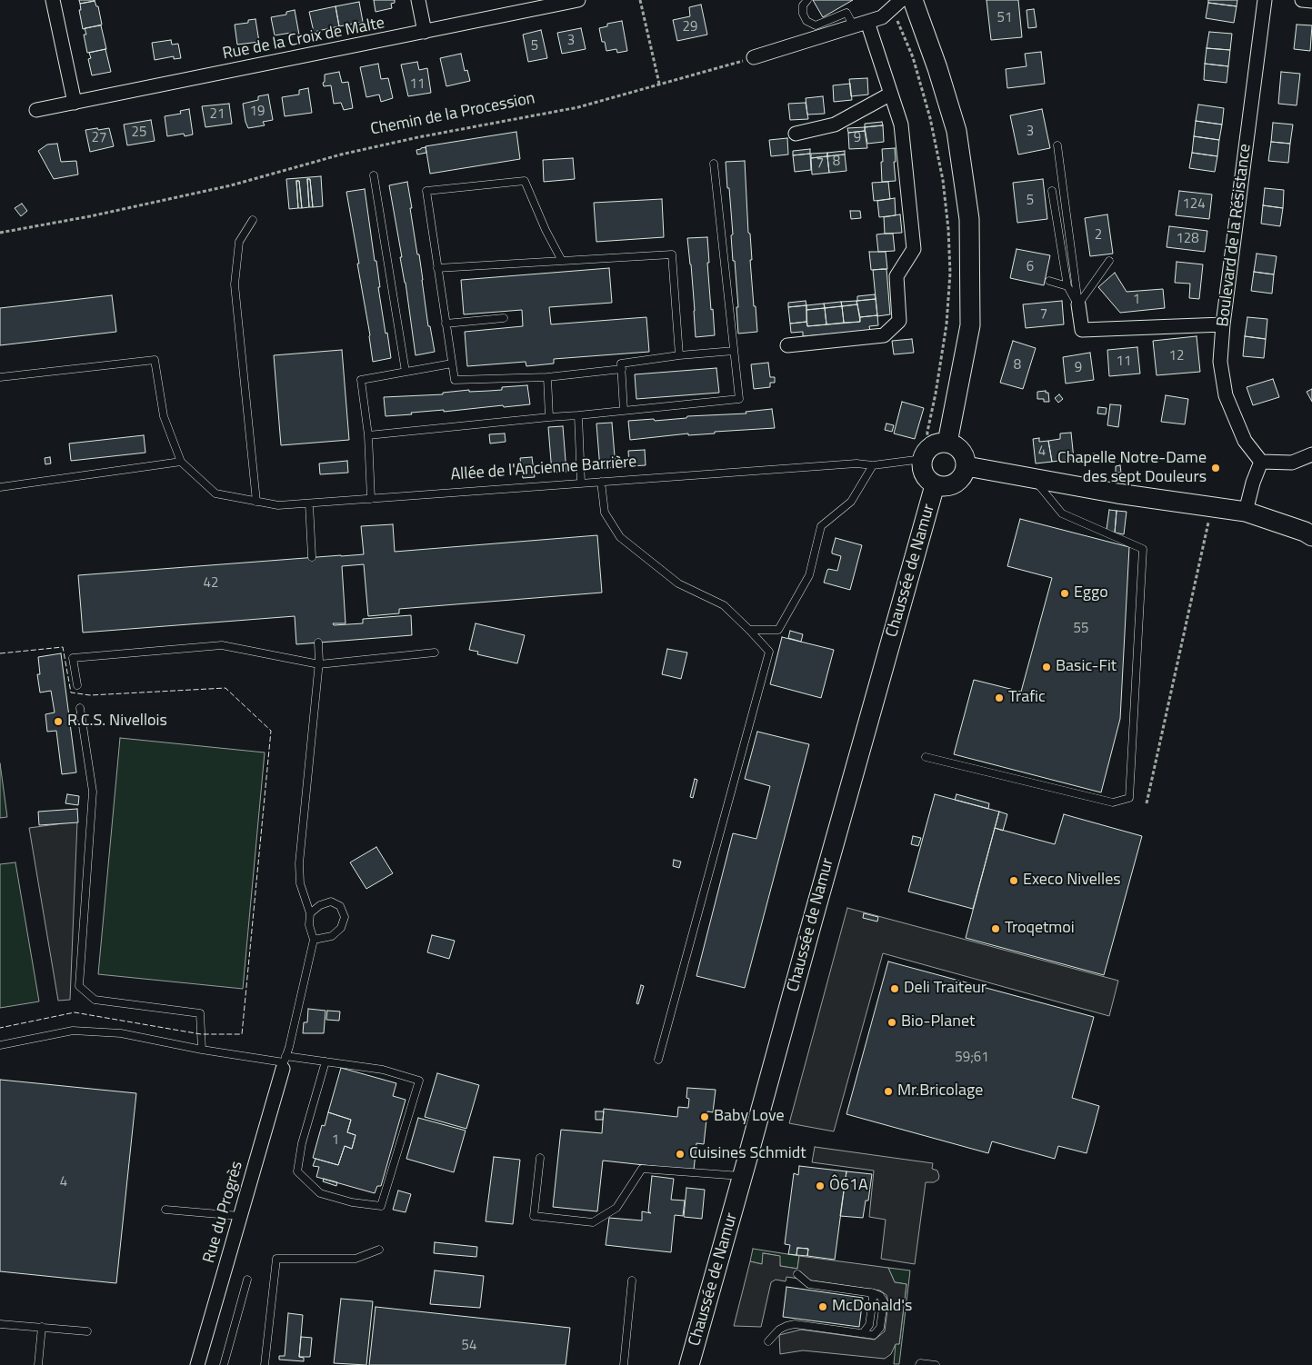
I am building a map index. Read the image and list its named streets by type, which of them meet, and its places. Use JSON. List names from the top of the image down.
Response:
{
  "streets": {
    "main road": ["Chaussée de Namur"],
    "street": ["Rue de la Croix de Malte", "Boulevard de la Résistance", "Rue du Progrès"],
    "lane": ["Allée de l'Ancienne Barrière"],
    "path": ["Chemin de la Procession"]
  },
  "crossings": [
    ["Allée de l'Ancienne Barrière", "Chaussée de Namur"]
  ],
  "places": [
    "Chapelle Notre-Dame des sept Douleurs",
    "Eggo",
    "Basic-Fit",
    "Trafic",
    "R.C.S. Nivellois",
    "Execo Nivelles",
    "Troqetmoi",
    "Deli Traiteur",
    "Bio-Planet",
    "Mr.Bricolage",
    "Baby Love",
    "Cuisines Schmidt",
    "Ô61A",
    "McDonald's"
  ],
  "house_numbers": [
    "51",
    "29",
    "3",
    "5",
    "11",
    "19",
    "21",
    "3",
    "25",
    "27",
    "9",
    "8",
    "7",
    "5",
    "124",
    "2",
    "128",
    "6",
    "1",
    "7",
    "12",
    "11",
    "8",
    "9",
    "4",
    "42",
    "55",
    "59;61",
    "1",
    "4",
    "54"
  ]
}
